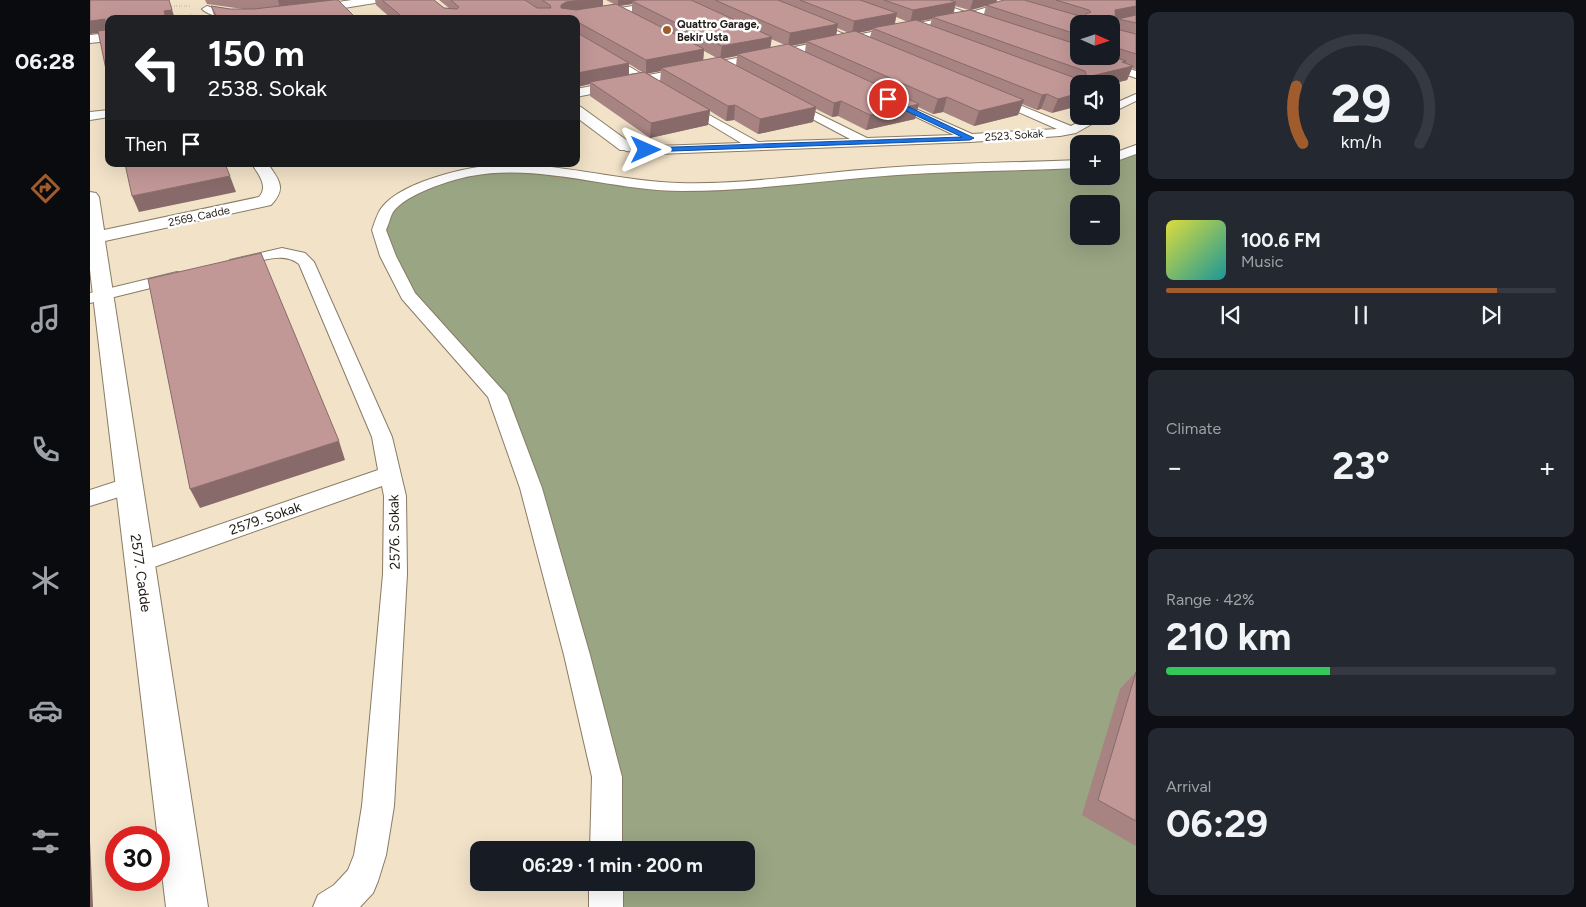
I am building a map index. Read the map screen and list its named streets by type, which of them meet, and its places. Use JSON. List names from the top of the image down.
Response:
{
  "streets": {
    "street": [
      "2523. Sokak",
      "2569. Cadde",
      "2579. Sokak",
      "2576. Sokak",
      "2577. Cadde"
    ]
  },
  "crossings": [
    ["2569. Cadde", "2577. Cadde"],
    ["2579. Sokak", "2576. Sokak"],
    ["2579. Sokak", "2577. Cadde"],
    ["2576. Sokak", "2577. Cadde"]
  ],
  "places": ["Quattro Garage, Bekir Usta"],
  "north": "right",
  "page": {
    "tabs": "06:28",
    "map_buttons": ["+", "−"],
    "turn": ["150 m", "2538. Sokak"],
    "then": "Then",
    "song": ["100.6 FM", "Music"],
    "tile": [
      "Climate",
      ["Range · 42%", "210 km"],
      ["Arrival", "06:29"]
    ],
    "heat": ["−", "23°", "+"],
    "limit": "30",
    "trip": "06:29 · 1 min · 200 m",
    "gauge": ["29", "km/h"]
  }
}
